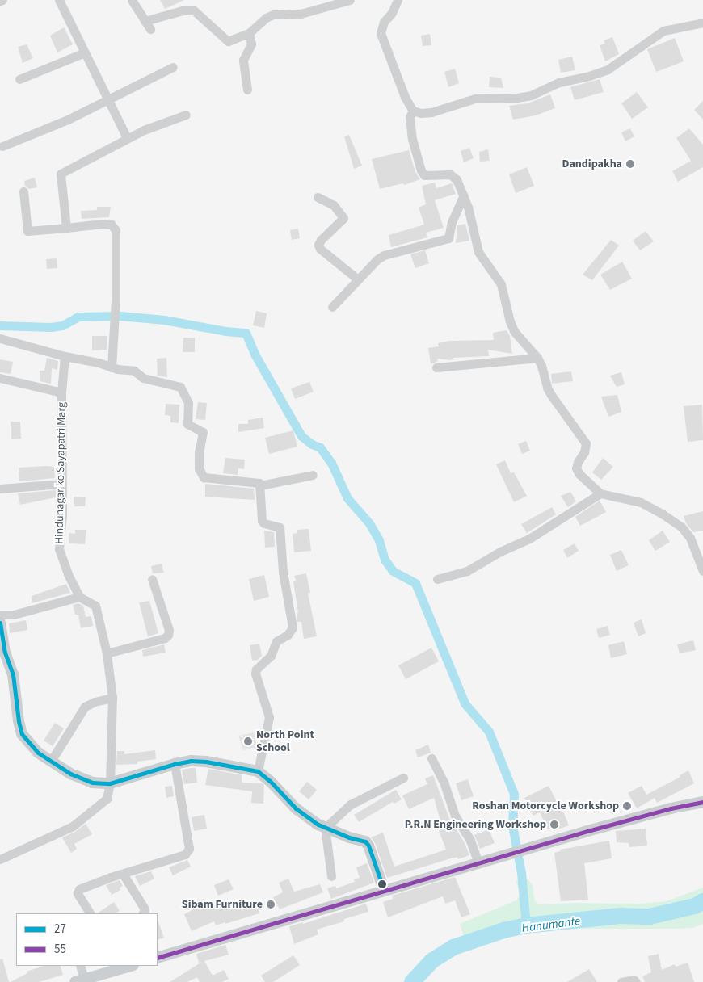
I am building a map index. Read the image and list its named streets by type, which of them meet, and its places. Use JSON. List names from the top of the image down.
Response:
{
  "streets": {
    "street": ["Hindunagar ko Sayapatri Marg"]
  },
  "water": ["Hanumante"],
  "places": [
    "Dandipakha",
    "North Point School",
    "Roshan Motorcycle Workshop",
    "P.R.N Engineering Workshop",
    "Sibam Furniture"
  ],
  "lines": ["transit line 27", "transit line 55"],
  "legend": ["27", "55"]
}
